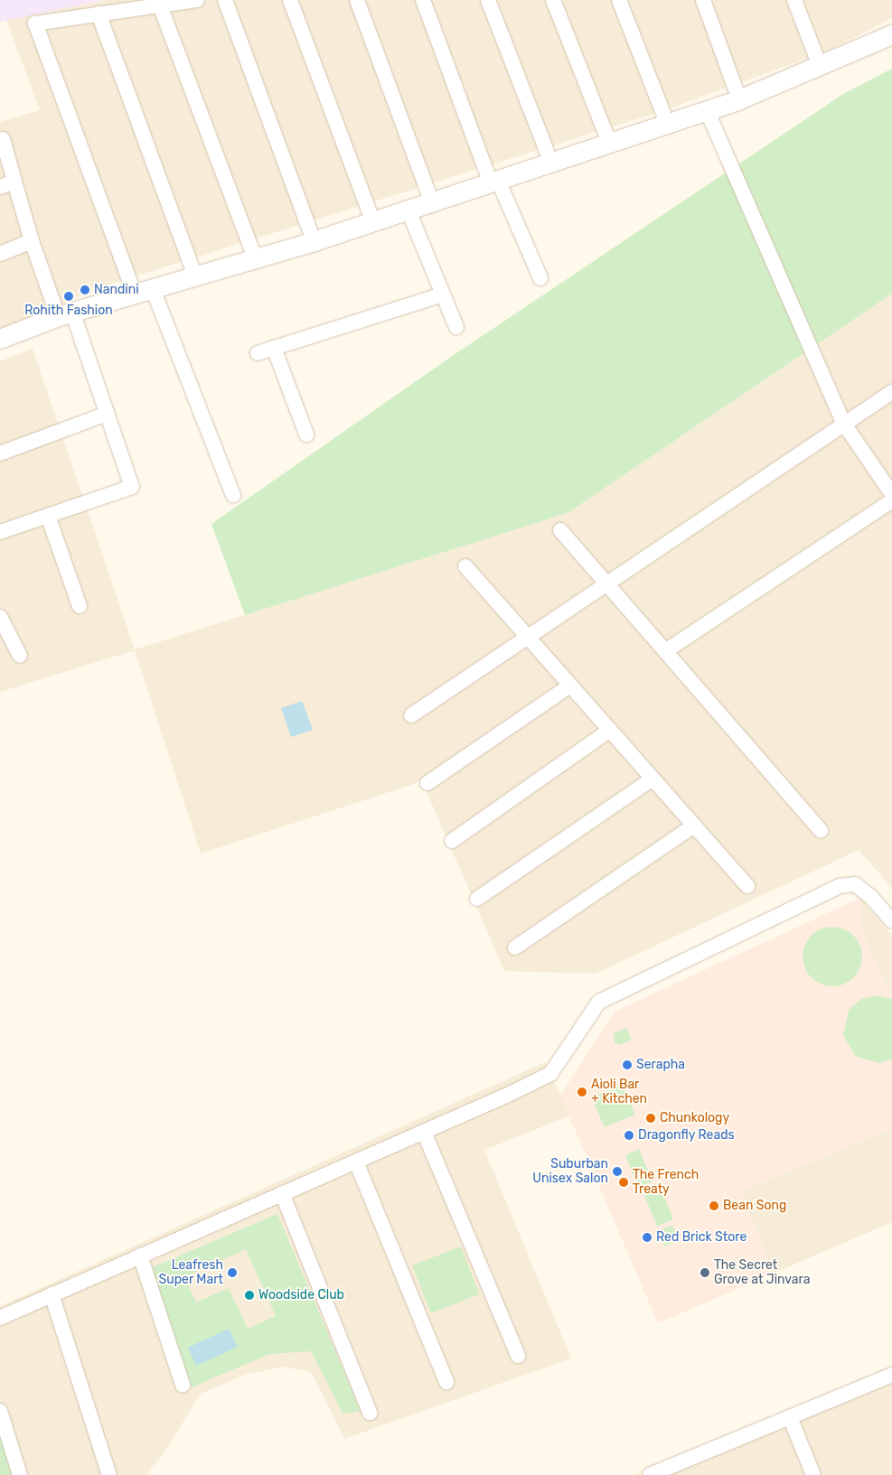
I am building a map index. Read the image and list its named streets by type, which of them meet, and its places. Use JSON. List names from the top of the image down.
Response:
{
  "places": [
    "Nandini",
    "Rohith Fashion",
    "Serapha",
    "Aioli Bar + Kitchen",
    "Chunkology",
    "Dragonfly Reads",
    "Suburban Unisex Salon",
    "The French Treaty",
    "Bean Song",
    "Red Brick Store",
    "Leafresh Super Mart",
    "The Secret Grove at Jinvara",
    "Woodside Club"
  ]
}
